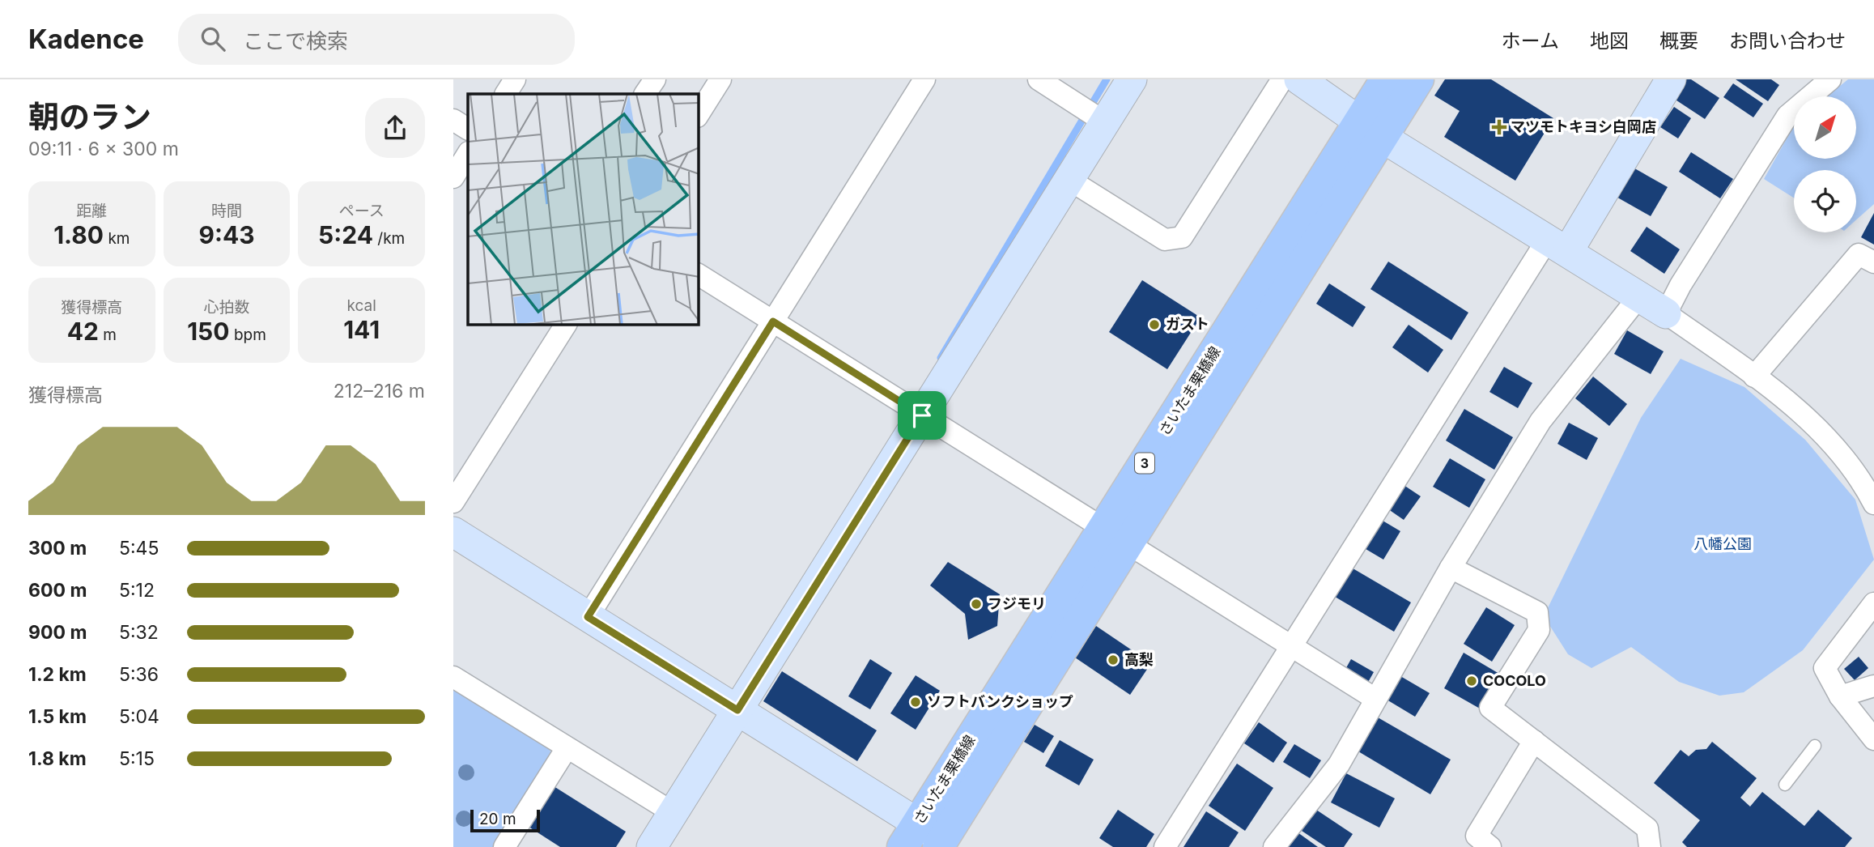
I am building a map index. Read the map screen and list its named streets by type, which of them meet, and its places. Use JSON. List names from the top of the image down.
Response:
{
  "streets": {
    "main road": ["さいたま栗橋線", "3"]
  },
  "parks": ["八幡公園"],
  "places": {
    "health": ["マツモトキヨシ白岡店"],
    "other": [
      "ガスト",
      "フジモリ",
      "高梨",
      "COCOLO",
      "ソフトバンクショップ"
    ]
  },
  "scale_bar": "20 m",
  "north": "top right",
  "page": {
    "header": "Kadence",
    "search": "ここで検索",
    "nav": [
      "ホーム",
      "地図",
      "概要",
      "お問い合わせ"
    ],
    "heading": ["朝のラン", "09:11 · 6 × 300 m"],
    "stats": [
      ["距離", "1.80 km"],
      ["時間", "9:43"],
      ["ペース", "5:24 /km"],
      ["獲得標高", "42 m"],
      ["心拍数", "150 bpm"],
      ["kcal", "141"]
    ],
    "chart": ["獲得標高", "212–216 m"],
    "list": [
      {
        "name": "300 m",
        "note": "5:45"
      },
      {
        "name": "600 m",
        "note": "5:12"
      },
      {
        "name": "900 m",
        "note": "5:32"
      },
      {
        "name": "1.2 km",
        "note": "5:36"
      },
      {
        "name": "1.5 km",
        "note": "5:04"
      },
      {
        "name": "1.8 km",
        "note": "5:15"
      }
    ],
    "scale": "20 m"
  }
}
